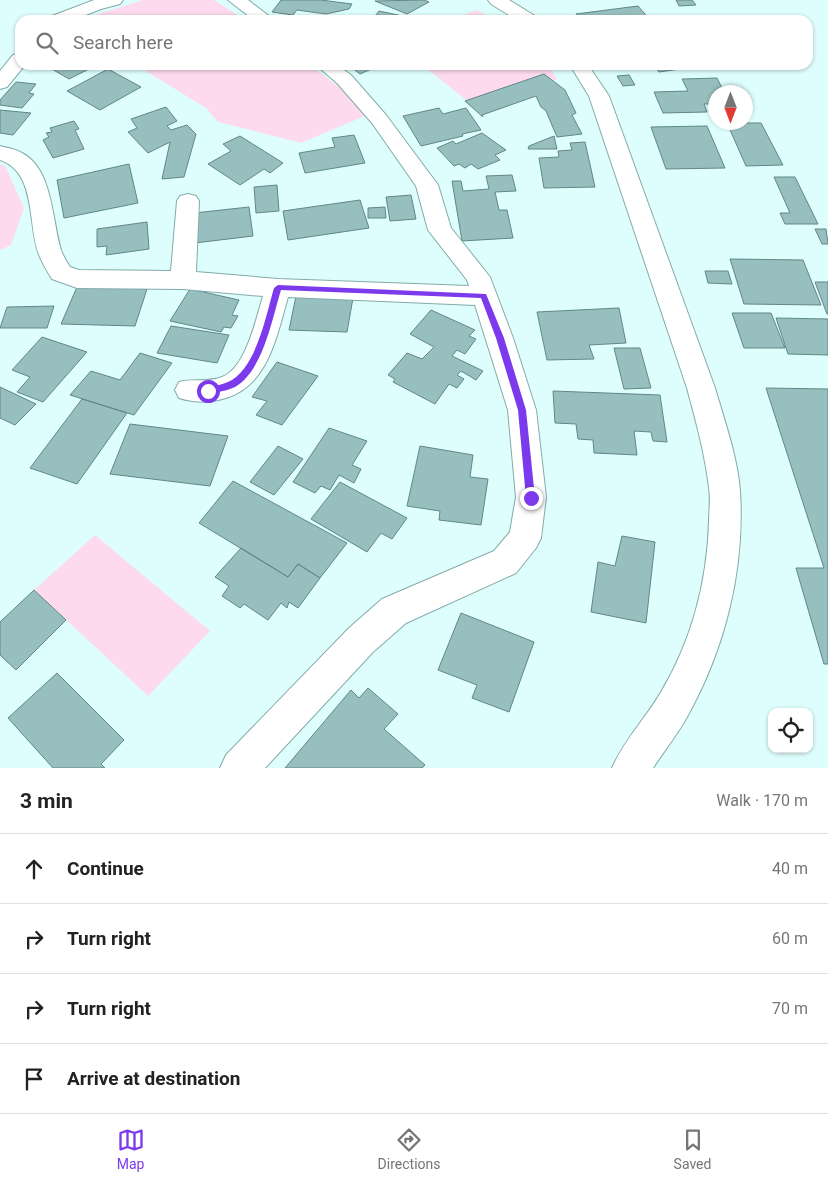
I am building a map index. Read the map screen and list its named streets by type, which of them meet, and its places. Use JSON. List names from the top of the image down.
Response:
{
  "north": "bottom",
  "page": {
    "search": "Search here",
    "heading": ["3 min", "Walk · 170 m"],
    "list": [
      ["Continue", "40 m"],
      ["Turn right", "60 m"],
      ["Turn right", "70 m"],
      "Arrive at destination"
    ],
    "nav": ["Map", "Directions", "Saved"]
  }
}
